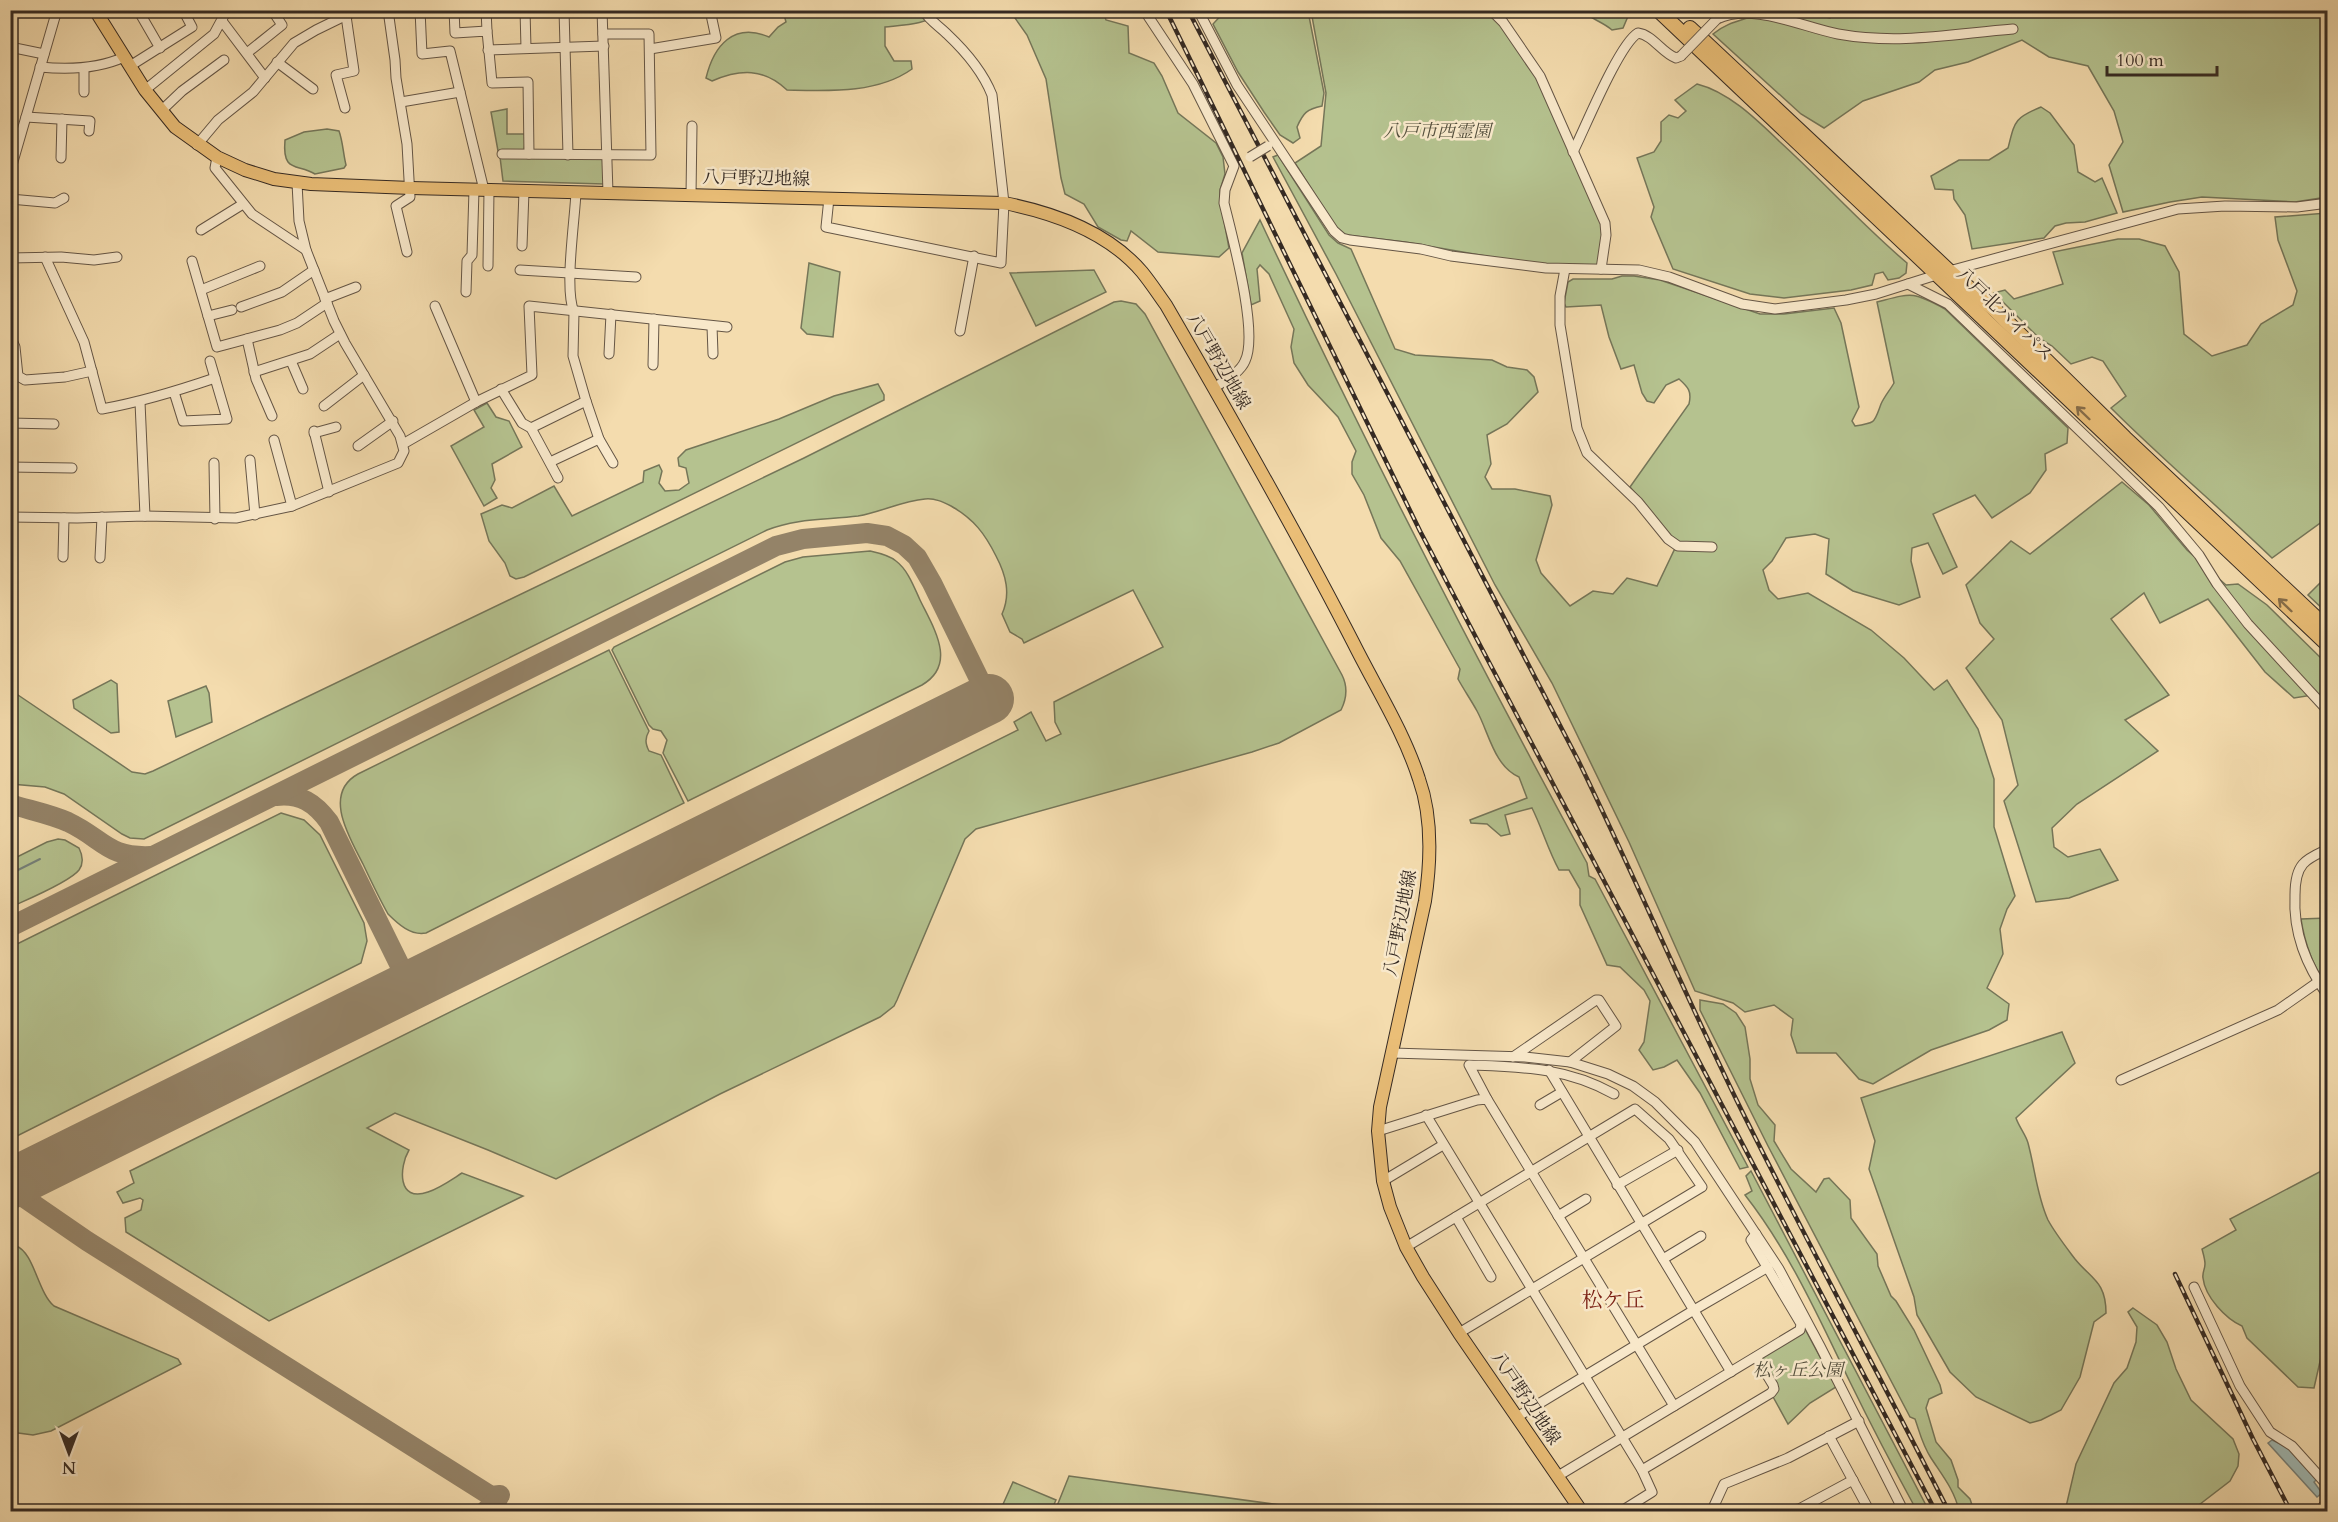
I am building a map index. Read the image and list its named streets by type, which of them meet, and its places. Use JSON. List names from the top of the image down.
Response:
{
  "streets": {
    "highway": ["八戸北バイパス"],
    "main road": ["八戸野辺地線"]
  },
  "districts": ["松ケ丘"],
  "parks": ["八戸市西霊園", "松ヶ丘公園"],
  "scale_bar": "100 m",
  "north": "bottom"
}
